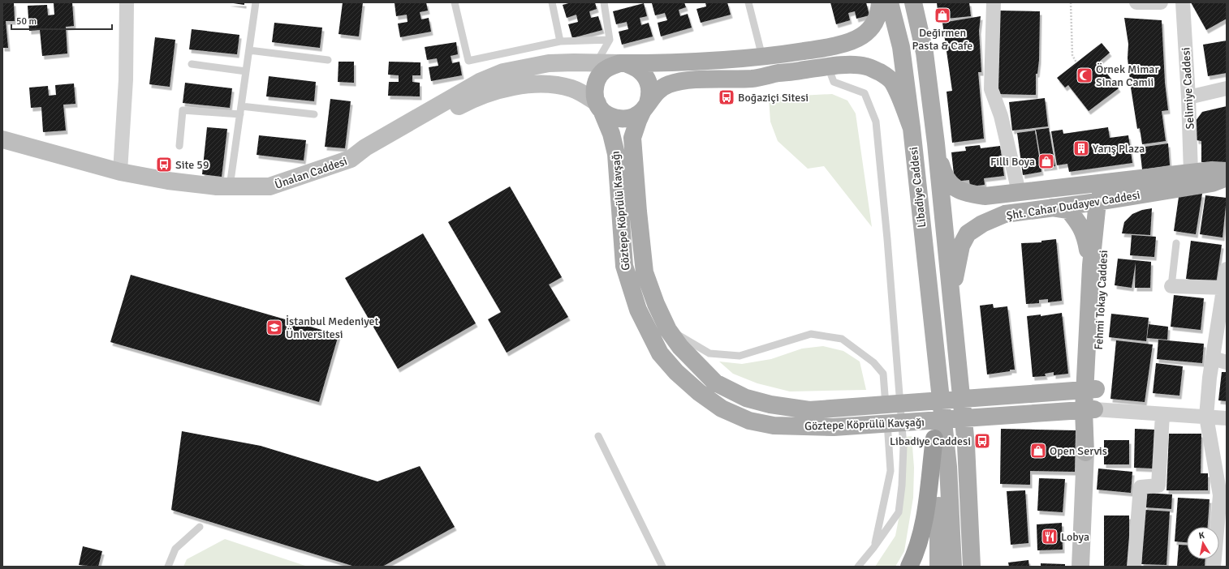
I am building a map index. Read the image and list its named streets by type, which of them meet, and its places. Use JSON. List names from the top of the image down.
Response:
{
  "streets": {
    "main road": [
      "Libadiye Caddesi",
      "Şht. Cahar Dudayev Caddesi",
      "Göztepe Köprülü Kavşağı",
      "Fehmi Tokay Caddesi"
    ],
    "street": ["Selimiye Caddesi", "Ünalan Caddesi"]
  },
  "crossings": [
    ["Selimiye Caddesi", "Şht. Cahar Dudayev Caddesi"],
    ["Ünalan Caddesi", "Göztepe Köprülü Kavşağı"],
    ["Libadiye Caddesi", "Şht. Cahar Dudayev Caddesi"],
    ["Şht. Cahar Dudayev Caddesi", "Fehmi Tokay Caddesi"],
    ["Göztepe Köprülü Kavşağı", "Fehmi Tokay Caddesi"]
  ],
  "places": {
    "shop": ["Değirmen Pasta & Cafe", "Filli Boya", "Open Servis"],
    "mosque": ["Örnek Mimar Sinan Camii"],
    "bus stop": ["Boğaziçi Sitesi", "Site 59", "Libadiye Caddesi"],
    "building": ["Yarış Plaza"],
    "school or university": ["İstanbul Medeniyet Üniversitesi"],
    "restaurant": ["Lobya"]
  },
  "scale_bar": "50 m",
  "north": "top"
}
